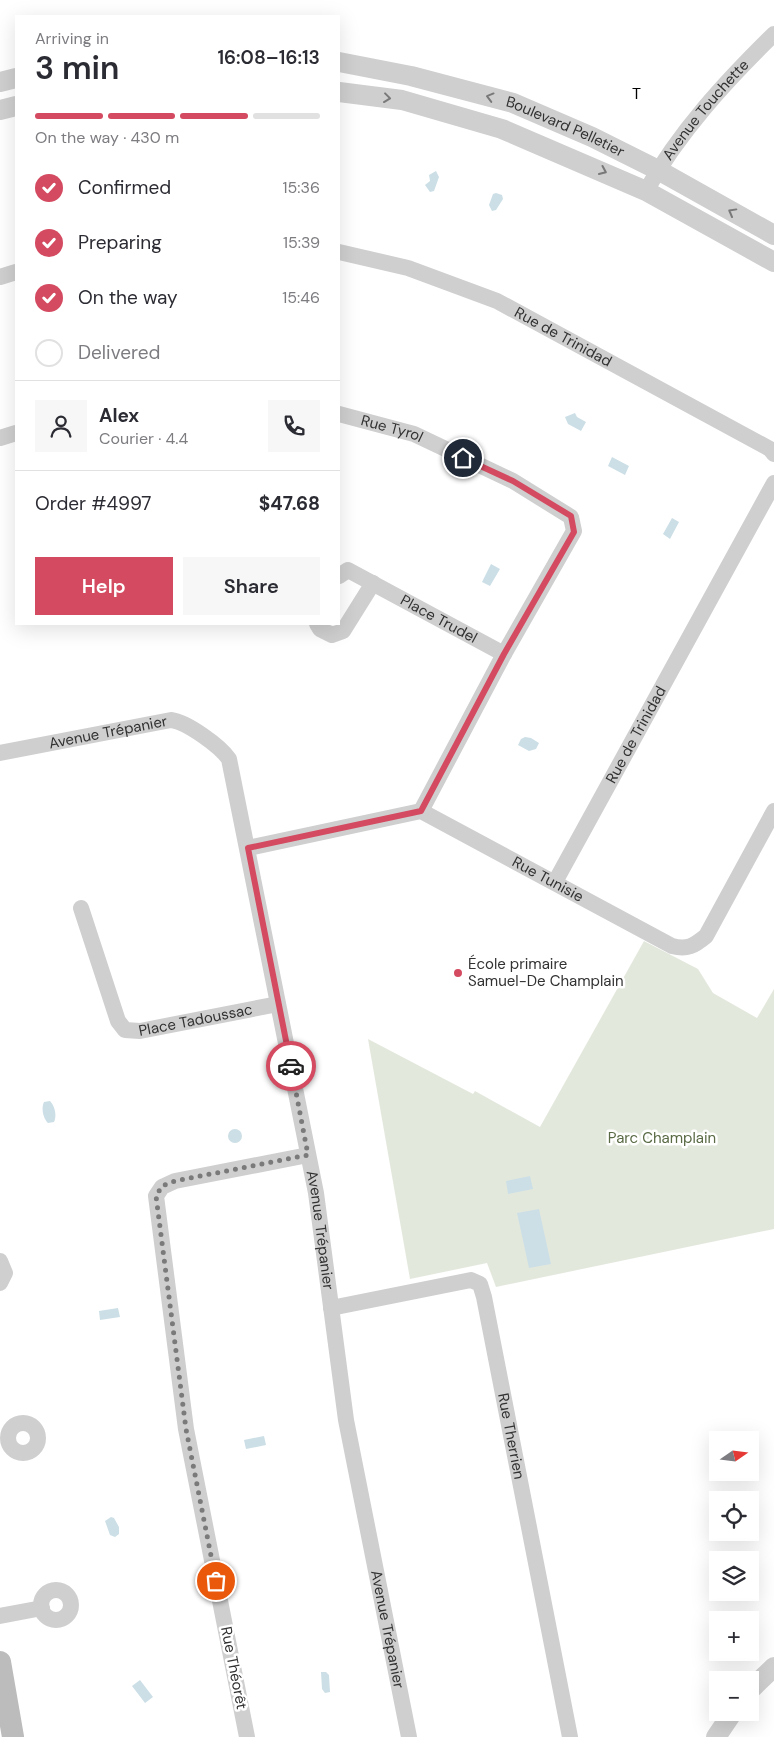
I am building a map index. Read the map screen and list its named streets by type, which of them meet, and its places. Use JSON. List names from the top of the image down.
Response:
{
  "streets": {
    "street": [
      "Avenue Touchette",
      "Boulevard Pelletier",
      "Rue de Trinidad",
      "Rue Tyrol",
      "Place Trudel",
      "Avenue Trépanier",
      "Rue Tunisie",
      "Place Tadoussac",
      "Rue Therrien",
      "Rue Théorêt"
    ]
  },
  "crossings": [
    ["Avenue Touchette", "Boulevard Pelletier"],
    ["Rue de Trinidad", "Rue Tunisie"],
    ["Rue Tyrol", "Place Trudel"],
    ["Rue Tyrol", "Rue Tunisie"],
    ["Avenue Trépanier", "Place Tadoussac"],
    ["Avenue Trépanier", "Rue Therrien"],
    ["Avenue Trépanier", "Rue Théorêt"]
  ],
  "districts": ["T"],
  "parks": ["Parc Champlain"],
  "places": ["École primaire Samuel-De Champlain"],
  "north": "right",
  "page": {
    "heading": ["3 min", "Arriving in", "16:08–16:13"],
    "panel": [
      "Alex",
      "Courier · 4.4",
      "Order #4997",
      "$47.68"
    ],
    "bar": "On the way · 430 m",
    "list": [
      ["Confirmed", "15:36"],
      ["Preparing", "15:39"],
      ["On the way", "15:46"],
      "Delivered"
    ],
    "buttons": ["Help", "Share"],
    "map_buttons": ["+", "−"]
  }
}
